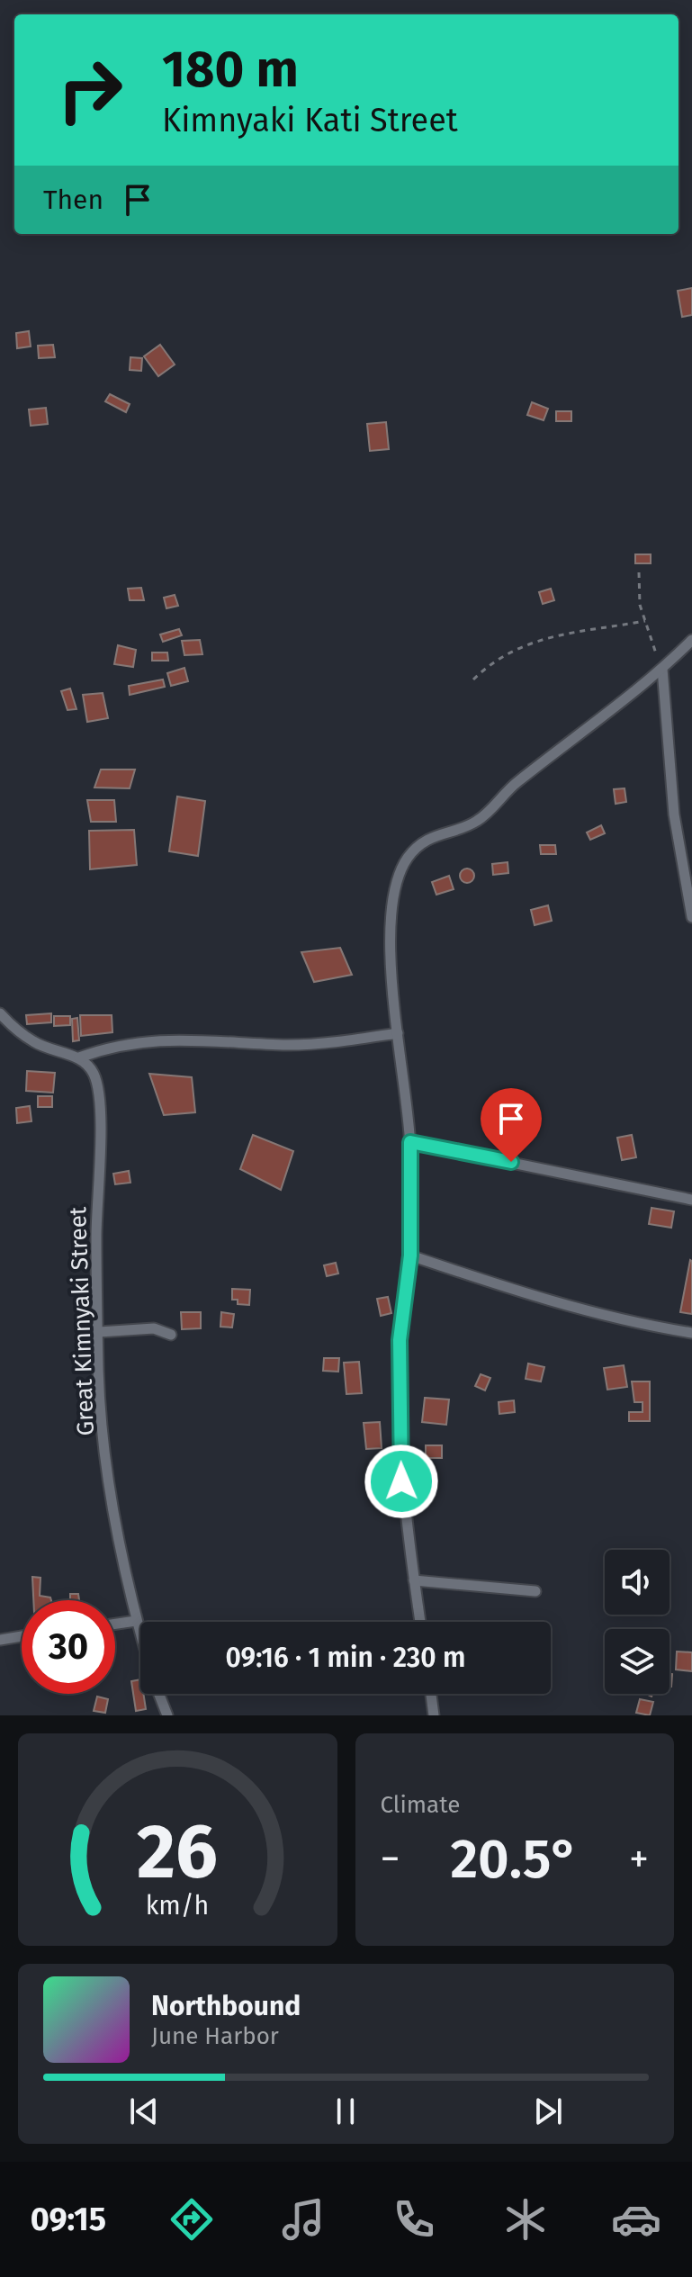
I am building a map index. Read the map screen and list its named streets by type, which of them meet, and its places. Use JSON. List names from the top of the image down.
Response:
{
  "streets": {
    "street": ["Great Kimnyaki Street"]
  },
  "page": {
    "turn": ["180 m", "Kimnyaki Kati Street"],
    "then": "Then",
    "limit": "30",
    "trip": "09:16 · 1 min · 230 m",
    "tile": "Climate",
    "heat": ["−", "20.5°", "+"],
    "song": ["Northbound", "June Harbor"],
    "tabs": "09:15",
    "gauge": ["26", "km/h"]
  }
}
